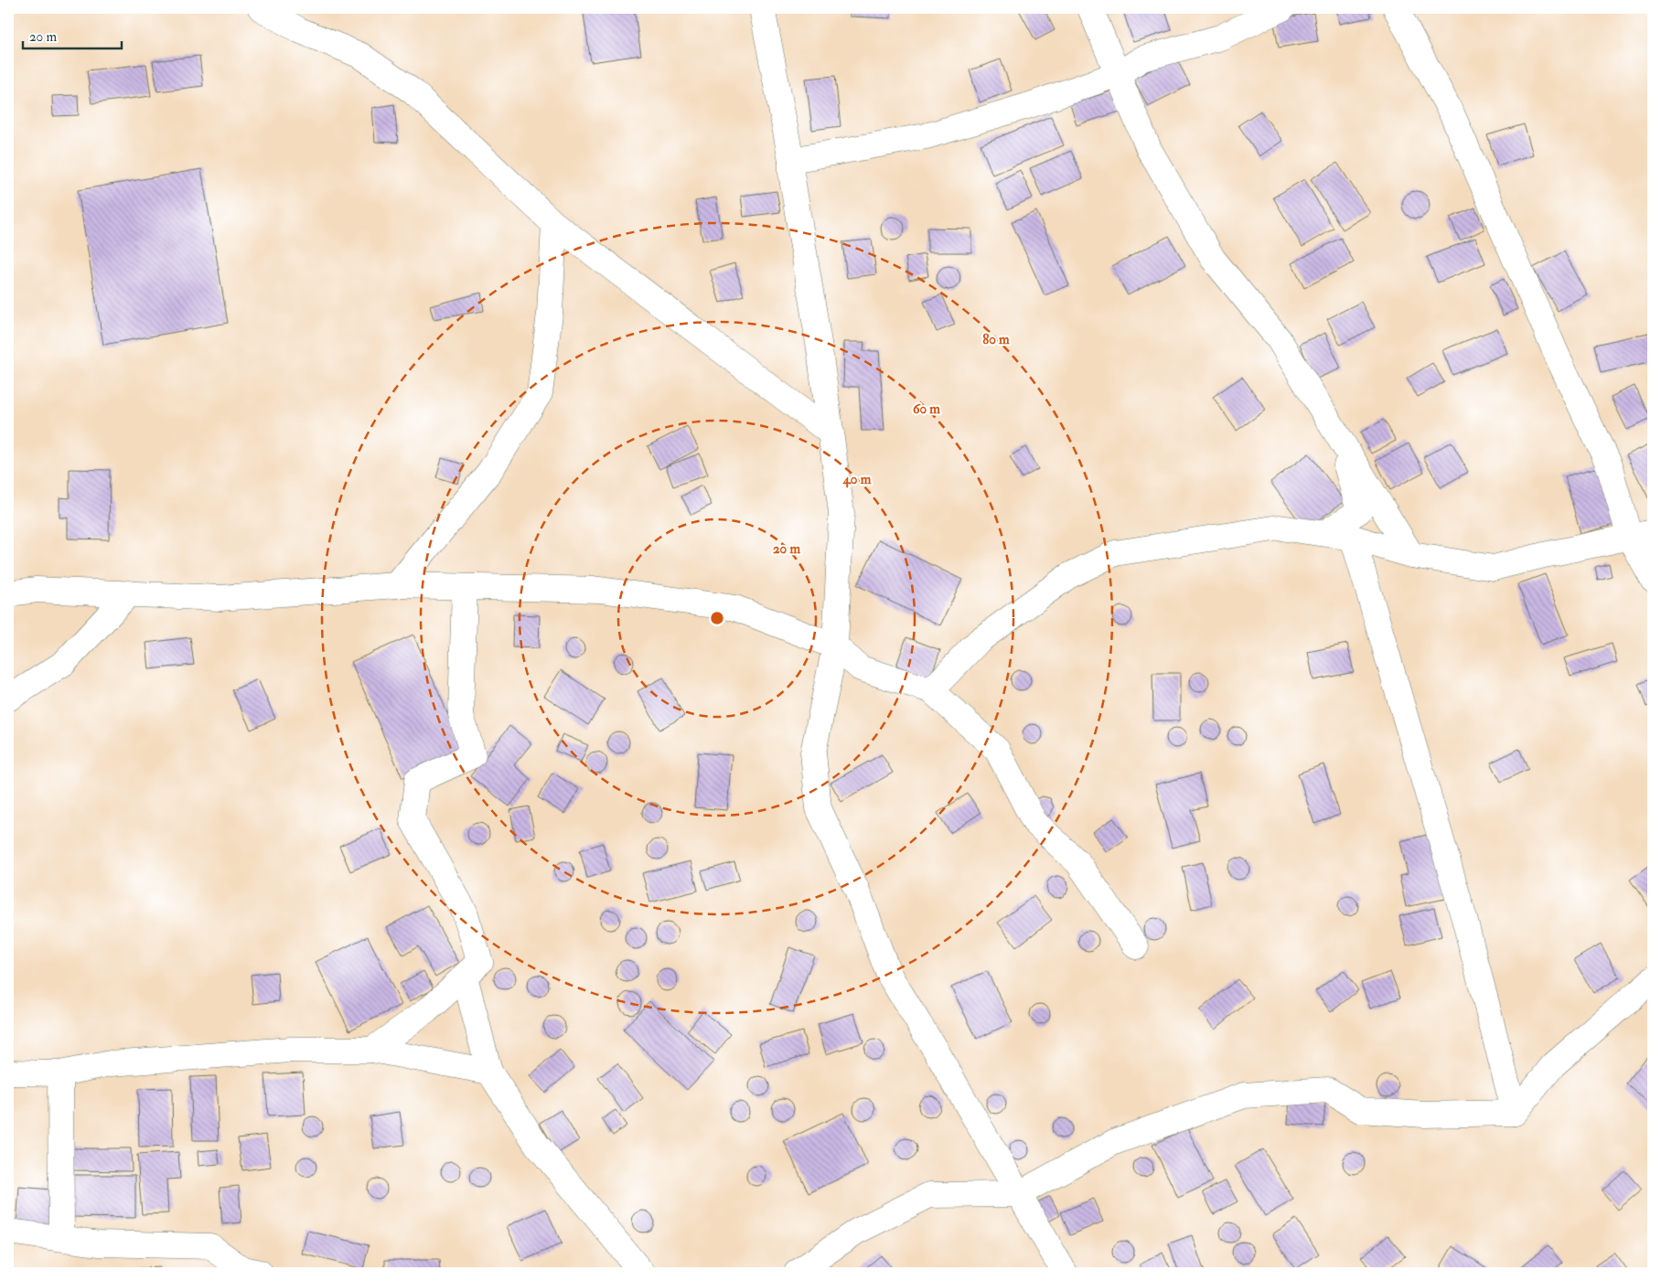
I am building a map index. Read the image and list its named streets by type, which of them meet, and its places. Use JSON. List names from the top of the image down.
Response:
{
  "scale_bar": "20 m",
  "rings": [
    "80 m",
    "60 m",
    "40 m",
    "20 m"
  ]
}
